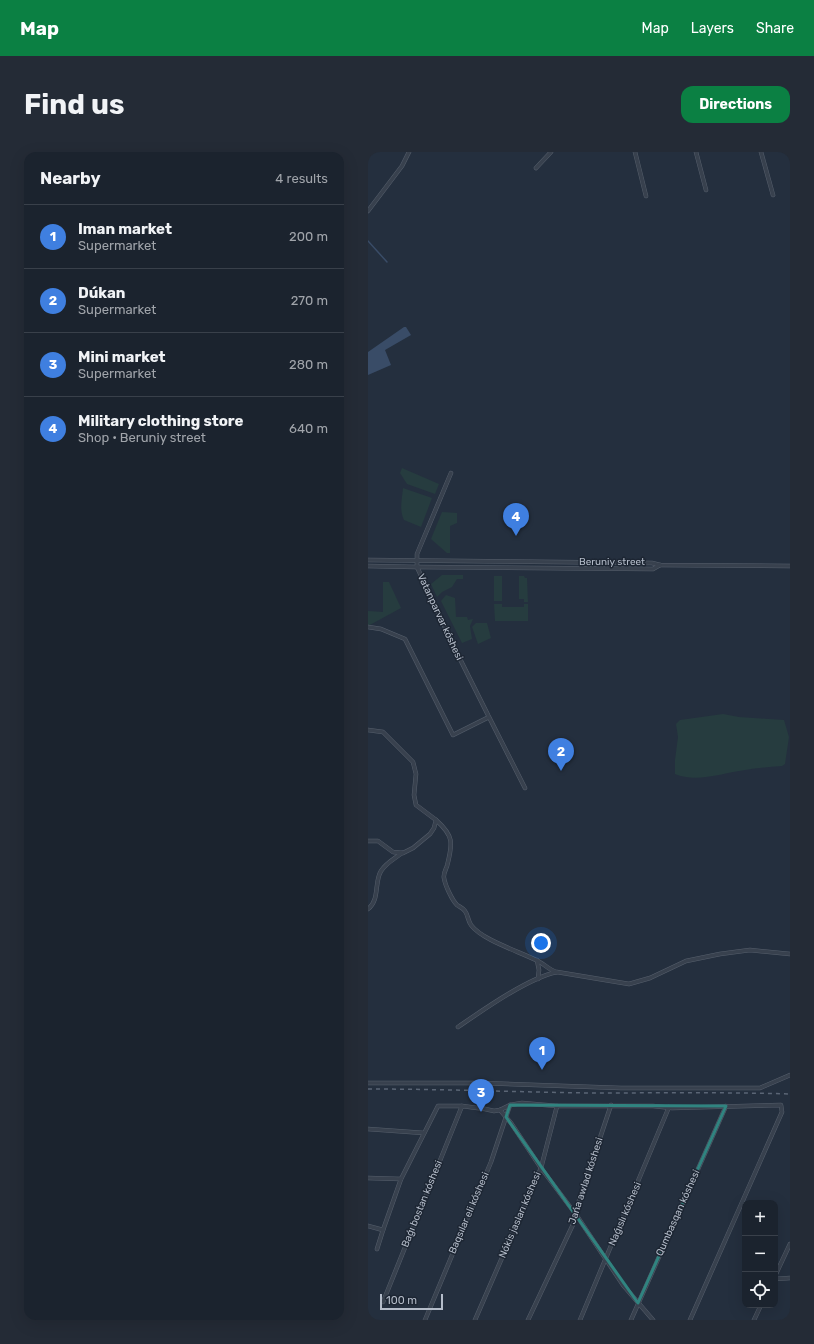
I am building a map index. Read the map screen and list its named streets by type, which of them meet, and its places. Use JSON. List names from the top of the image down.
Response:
{
  "streets": {
    "street": [
      "Beruniy street",
      "Vatanparvar kóshesi",
      "Jańa awlad kóshesi",
      "Baǵı bostan kóshesi",
      "Baqsılar eli kóshesi",
      "Qumbasqan kóshesi",
      "Naǵıslı kóshesi",
      "Nókis jasları kóshesi"
    ]
  },
  "crossings": [
    ["Beruniy street", "Vatanparvar kóshesi"]
  ],
  "scale_bar": "100 m",
  "page": {
    "header": "Map",
    "nav": ["Map", "Layers", "Share"],
    "buttons": "Directions",
    "title": "Find us",
    "heading": ["Nearby", "4 results"],
    "list": [
      {
        "mark": "1",
        "name": "Iman market",
        "note": "Supermarket",
        "value": "200 m"
      },
      {
        "mark": "2",
        "name": "Dúkan",
        "note": "Supermarket",
        "value": "270 m"
      },
      {
        "mark": "3",
        "name": "Mini market",
        "note": "Supermarket",
        "value": "280 m"
      },
      {
        "mark": "4",
        "name": "Military clothing store",
        "note": "Shop · Beruniy street",
        "value": "640 m"
      }
    ],
    "pins": [
      "4",
      "2",
      "1",
      "3"
    ],
    "map_buttons": ["+", "−"],
    "scale": "100 m"
  }
}
